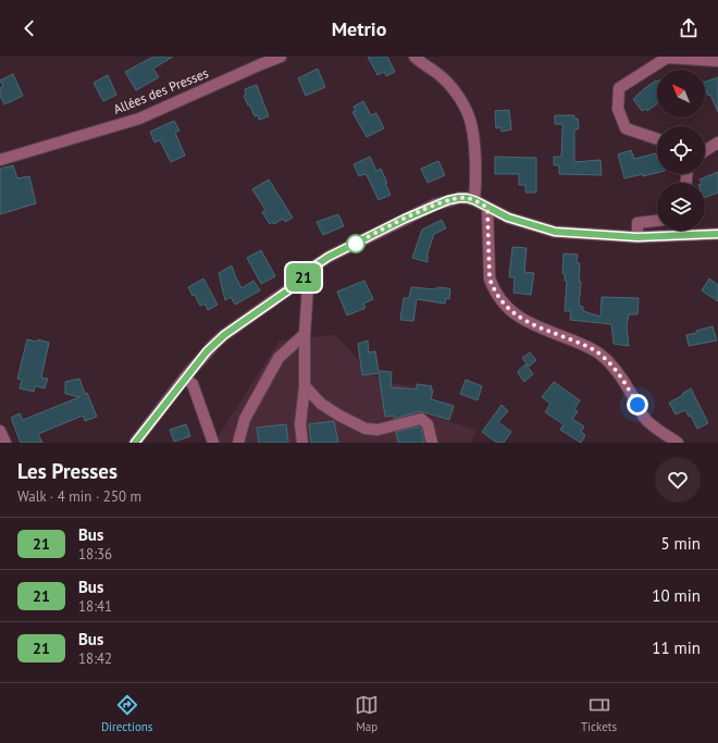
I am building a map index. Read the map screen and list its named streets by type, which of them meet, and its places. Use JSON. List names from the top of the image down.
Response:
{
  "streets": {
    "street": ["Allées des Presses"]
  },
  "lines": ["bus line 21"],
  "north": "top left",
  "page": {
    "header": "Metrio",
    "on_map": "21",
    "heading": ["Les Presses", "Walk · 4 min · 250 m"],
    "list": [
      {
        "mark": "21",
        "name": "Bus",
        "note": "18:36",
        "value": "5 min"
      },
      {
        "mark": "21",
        "name": "Bus",
        "note": "18:41",
        "value": "10 min"
      },
      {
        "mark": "21",
        "name": "Bus",
        "note": "18:42",
        "value": "11 min"
      }
    ],
    "tabs": ["Directions", "Map", "Tickets"]
  }
}
